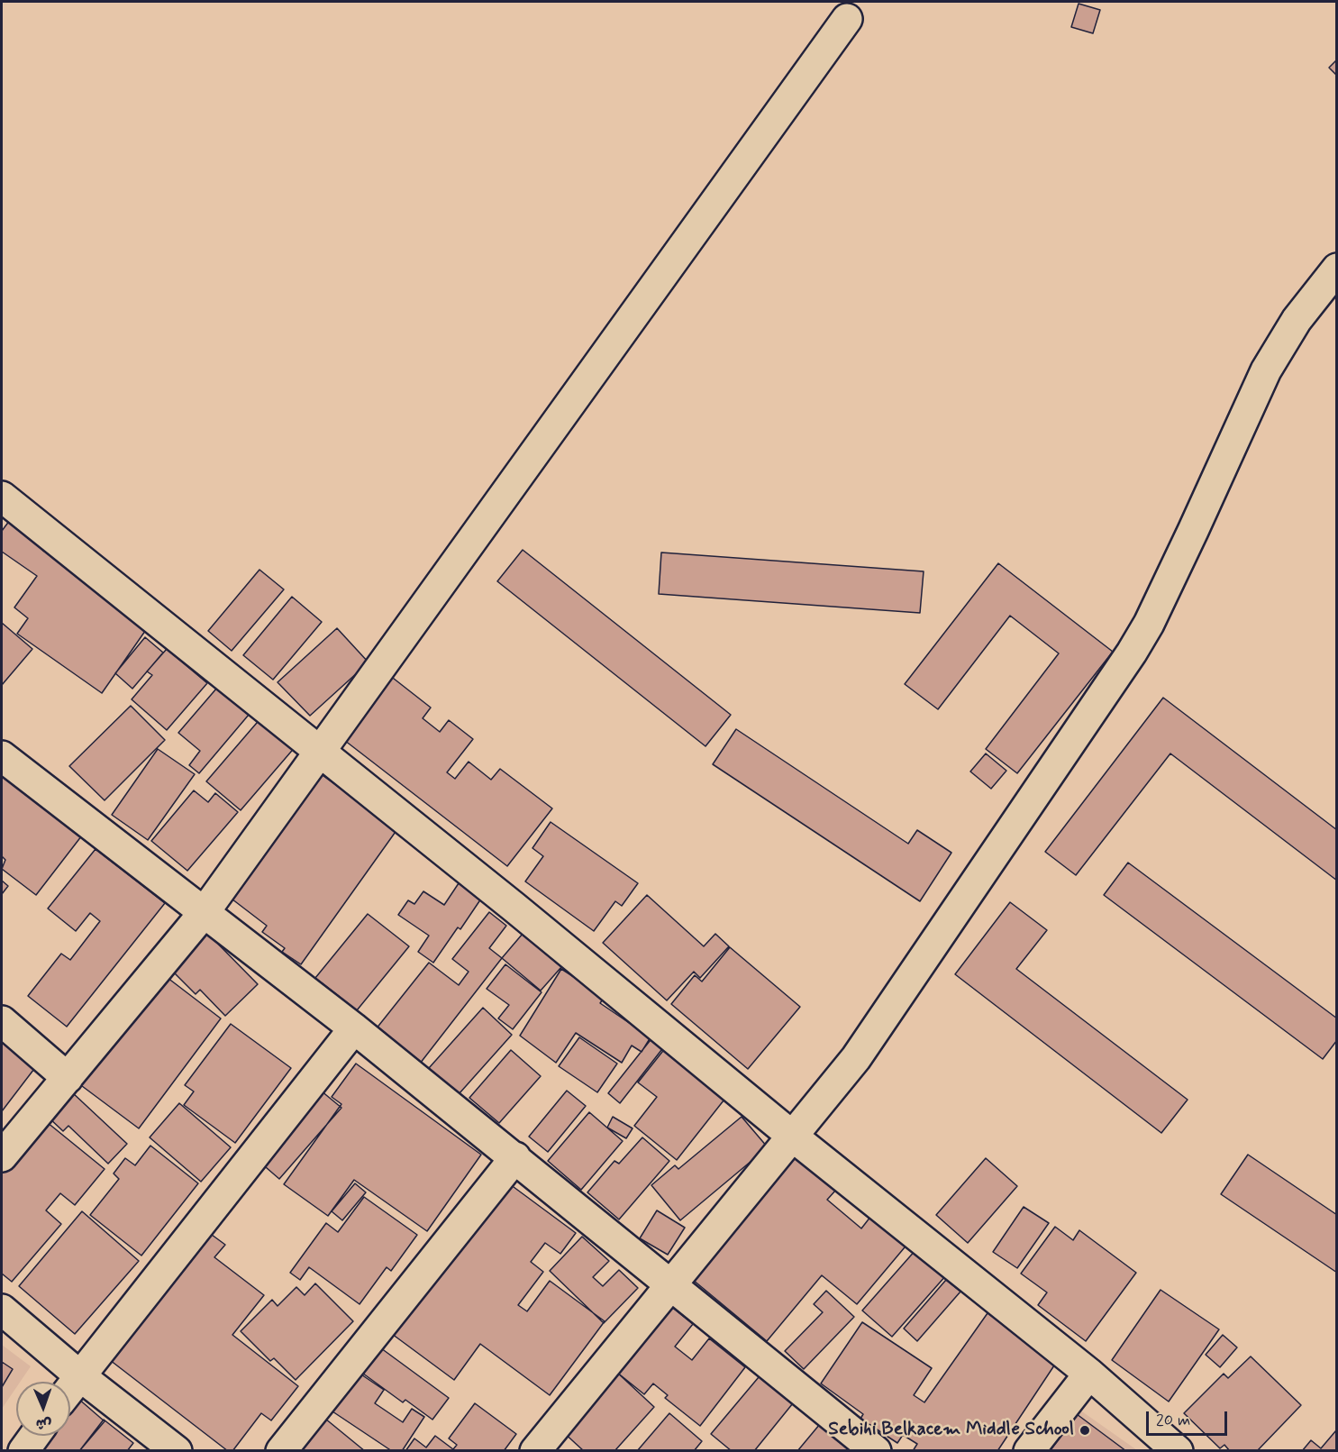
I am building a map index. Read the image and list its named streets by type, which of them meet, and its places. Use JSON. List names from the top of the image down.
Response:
{
  "places": ["Sebihi Belkacem Middle School"],
  "scale_bar": "20 m",
  "north": "bottom"
}
